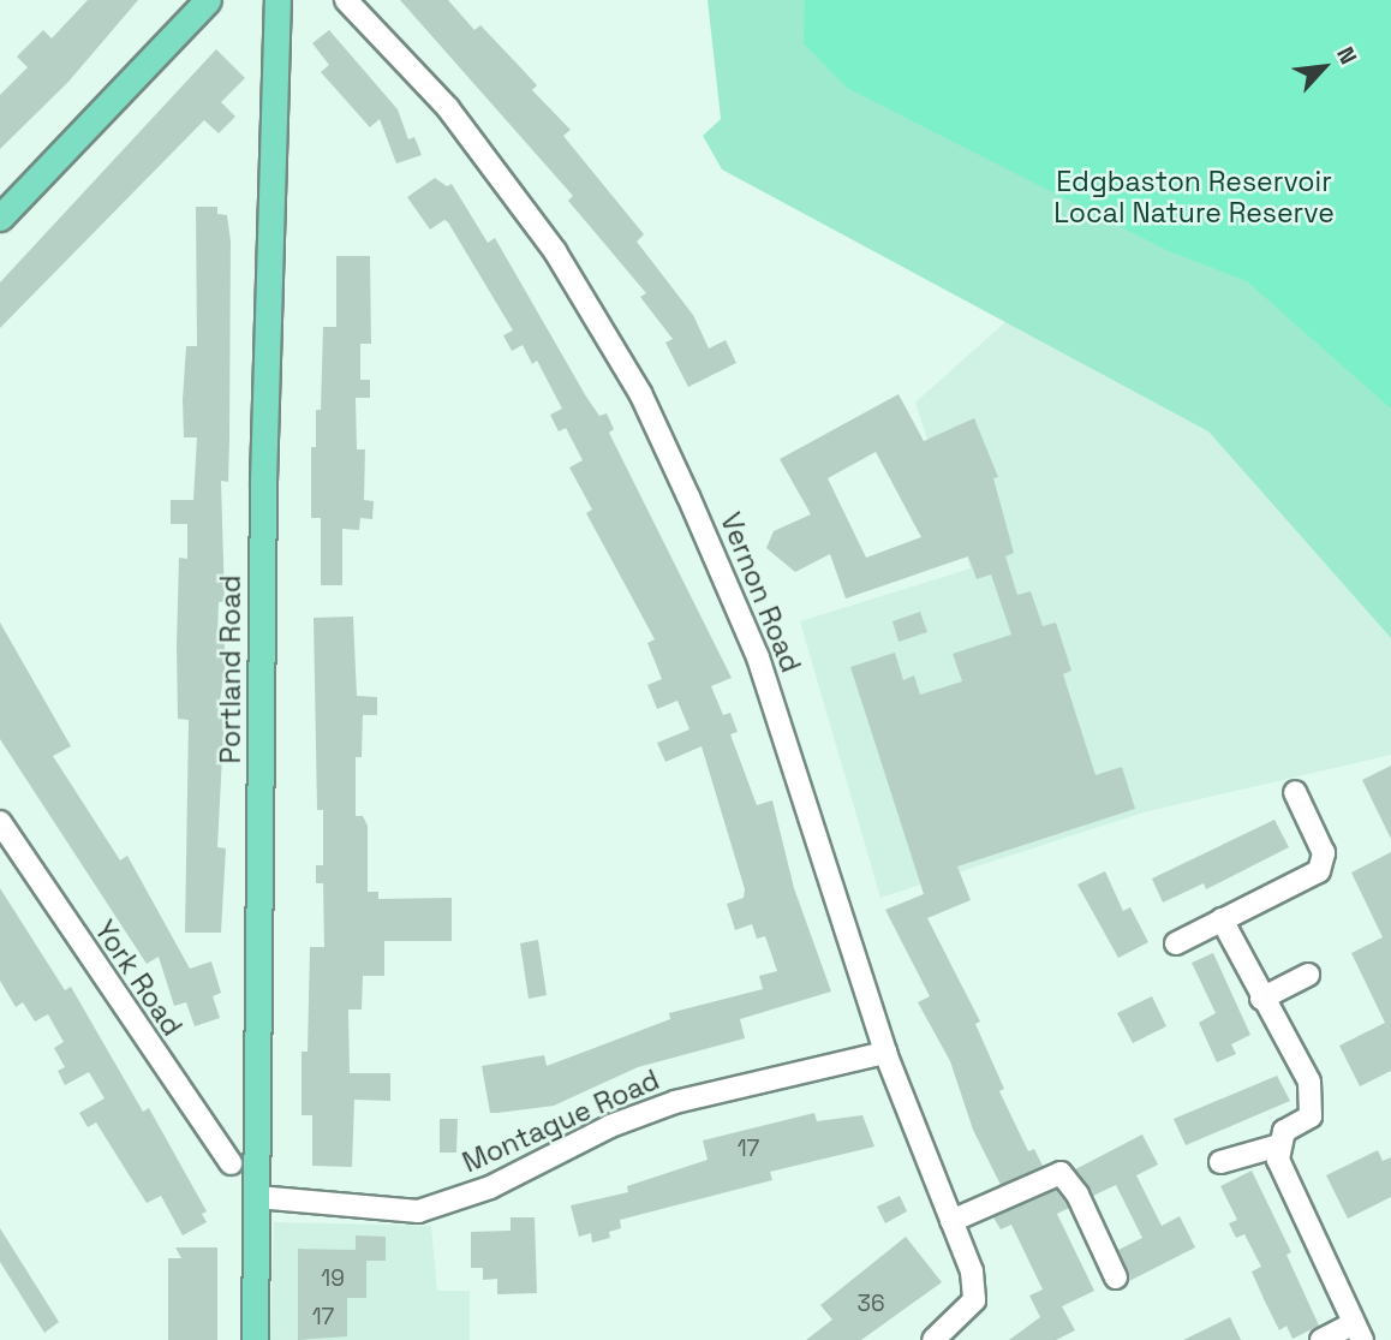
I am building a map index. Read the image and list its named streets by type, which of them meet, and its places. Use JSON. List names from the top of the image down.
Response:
{
  "streets": {
    "main road": ["Portland Road"],
    "street": ["Vernon Road", "York Road", "Montague Road"]
  },
  "crossings": [
    ["Vernon Road", "Montague Road"],
    ["Portland Road", "Montague Road"]
  ],
  "parks": ["Edgbaston Reservoir Local Nature Reserve"],
  "house_numbers": [
    "17",
    "19",
    "36",
    "17"
  ],
  "north": "top right"
}
